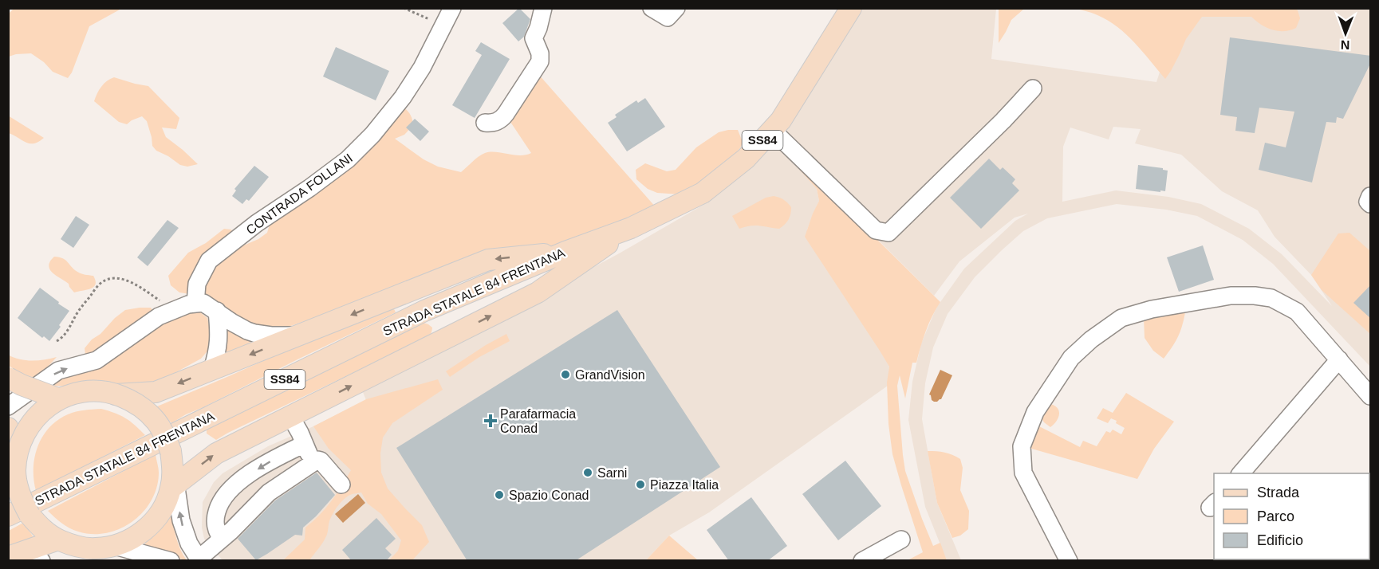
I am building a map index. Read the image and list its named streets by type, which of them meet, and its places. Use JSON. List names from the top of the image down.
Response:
{
  "streets": {
    "main road": ["SS84", "STRADA STATALE 84 FRENTANA"],
    "street": ["CONTRADA FOLLANI"]
  },
  "places": {
    "other": [
      "GrandVision",
      "Sarni",
      "Piazza Italia",
      "Spazio Conad"
    ],
    "health": ["Parafarmacia Conad"]
  },
  "legend": ["Strada", "Parco", "Edificio"],
  "north": "bottom"
}
